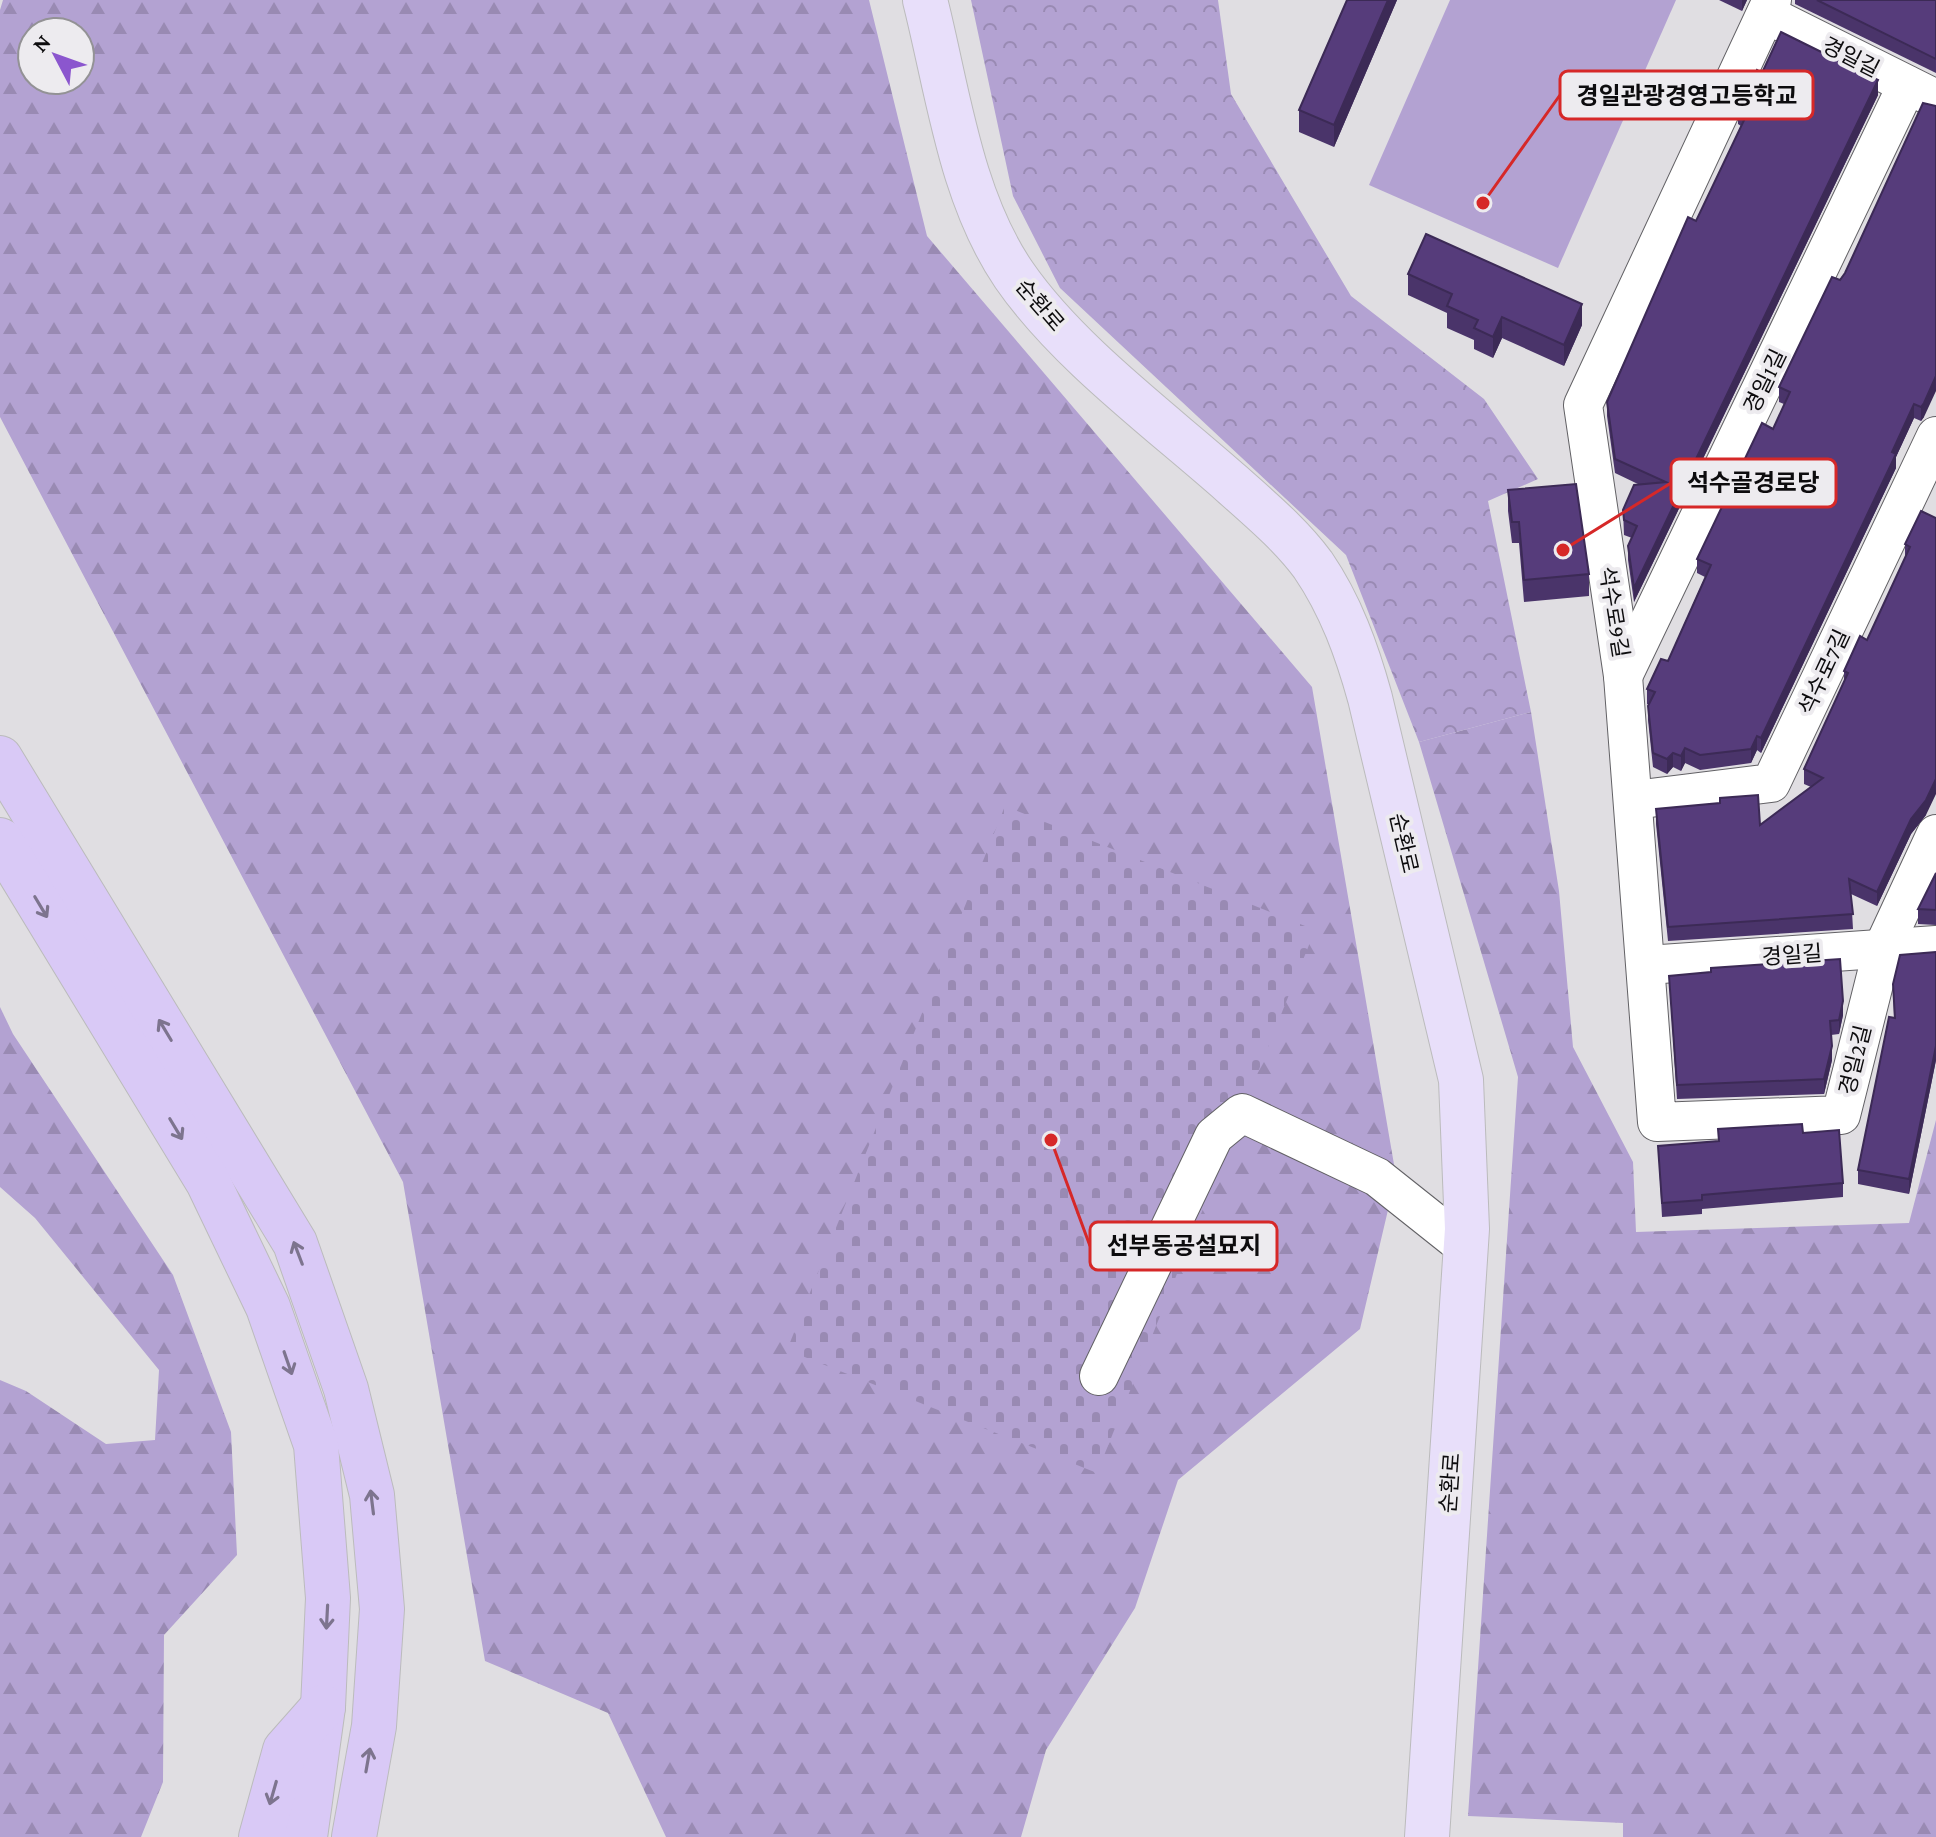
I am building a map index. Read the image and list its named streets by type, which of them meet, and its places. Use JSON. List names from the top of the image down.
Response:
{
  "streets": {
    "main road": ["순환로"],
    "street": [
      "경일길",
      "경일1길",
      "석수로9길",
      "석수로7길",
      "경일2길"
    ]
  },
  "crossings": [
    ["경일길", "경일1길"],
    ["경일길", "석수로9길"],
    ["경일길", "경일2길"],
    ["경일1길", "석수로9길"],
    ["석수로9길", "석수로7길"],
    ["석수로9길", "경일2길"]
  ],
  "places": ["경일관광경영고등학교", "석수골경로당", "선부동공설묘지"],
  "north": "top left"
}
